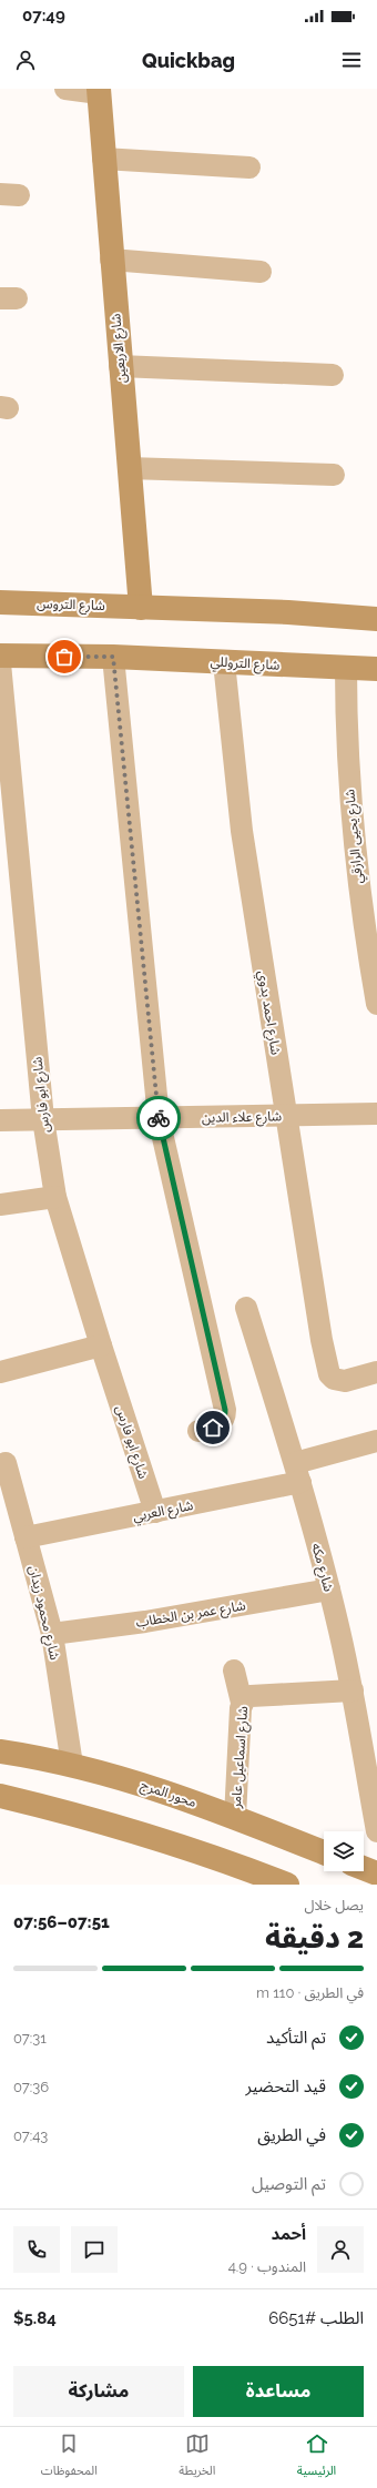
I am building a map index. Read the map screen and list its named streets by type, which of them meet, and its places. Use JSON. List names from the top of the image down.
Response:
{
  "streets": {
    "street": [
      "شارع الاربعين",
      "شارع التروس",
      "شارع التروللي",
      "شارع يحيى الرازقي",
      "شارع احمد بدوي",
      "شارع ابو فارس",
      "شارع علاء الدين",
      "شارع العربي",
      "شارع مكه",
      "شارع محمود زيدان",
      "شارع عمر بن الخطاب",
      "شارع اسماعيل عامر",
      "محور المرج"
    ]
  },
  "crossings": [
    ["شارع الاربعين", "شارع التروس"],
    ["شارع التروللي", "شارع يحيى الرازقي"],
    ["شارع التروللي", "شارع احمد بدوي"],
    ["شارع احمد بدوي", "شارع علاء الدين"],
    ["شارع ابو فارس", "شارع علاء الدين"],
    ["شارع ابو فارس", "شارع العربي"],
    ["شارع العربي", "شارع مكه"],
    ["شارع العربي", "شارع محمود زيدان"],
    ["شارع مكه", "شارع عمر بن الخطاب"],
    ["شارع مكه", "شارع اسماعيل عامر"],
    ["شارع محمود زيدان", "شارع عمر بن الخطاب"],
    ["شارع محمود زيدان", "محور المرج"],
    ["شارع اسماعيل عامر", "محور المرج"]
  ],
  "page": {
    "status": "07:49",
    "header": "Quickbag",
    "heading": ["2 دقيقة", "يصل خلال", "07:51–07:56"],
    "panel": [
      "أحمد",
      "المندوب · 4.9",
      "الطلب #6651",
      "$5.84"
    ],
    "bar": "في الطريق · 110 m",
    "list": [
      ["تم التأكيد", "07:31"],
      ["قيد التحضير", "07:36"],
      ["في الطريق", "07:43"],
      "تم التوصيل"
    ],
    "buttons": ["مساعدة", "مشاركة"],
    "tabs": ["الرئيسية", "الخريطة", "المحفوظات"]
  }
}
